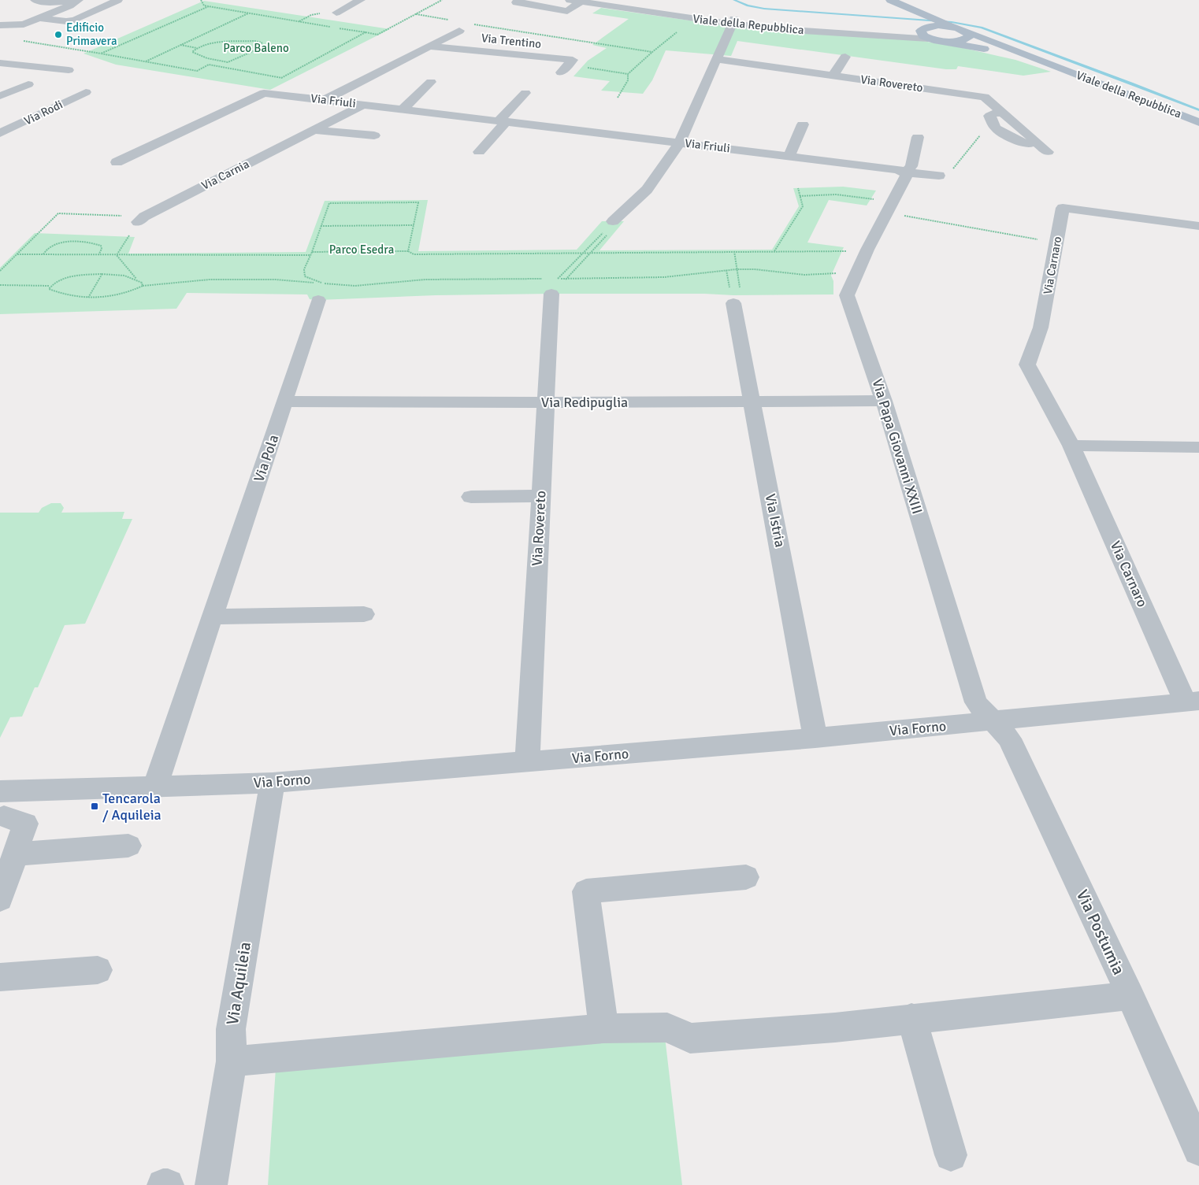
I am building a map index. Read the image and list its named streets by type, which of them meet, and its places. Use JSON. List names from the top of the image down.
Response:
{
  "streets": {
    "main road": ["Viale della Repubblica"],
    "street": [
      "Via Trentino",
      "Via Rovereto",
      "Via Friuli",
      "Via Rodi",
      "Via Carnia",
      "Via Carnaro",
      "Via Redipuglia",
      "Via Papa Giovanni XXIII",
      "Via Pola",
      "Via Istria",
      "Via Forno",
      "Via Postumia",
      "Via Aquileia"
    ]
  },
  "crossings": [
    ["Via Rovereto", "Via Redipuglia"],
    ["Via Rovereto", "Via Forno"],
    ["Via Friuli", "Via Carnia"],
    ["Via Friuli", "Via Papa Giovanni XXIII"],
    ["Via Carnaro", "Via Forno"],
    ["Via Redipuglia", "Via Papa Giovanni XXIII"],
    ["Via Redipuglia", "Via Pola"],
    ["Via Redipuglia", "Via Istria"],
    ["Via Papa Giovanni XXIII", "Via Forno"],
    ["Via Papa Giovanni XXIII", "Via Postumia"],
    ["Via Pola", "Via Forno"],
    ["Via Istria", "Via Forno"],
    ["Via Forno", "Via Postumia"],
    ["Via Forno", "Via Aquileia"]
  ],
  "parks": ["Parco Baleno", "Parco Esedra"],
  "places": {
    "other": ["Edificio Primavera"],
    "transit": ["Tencarola / Aquileia"]
  }
}
